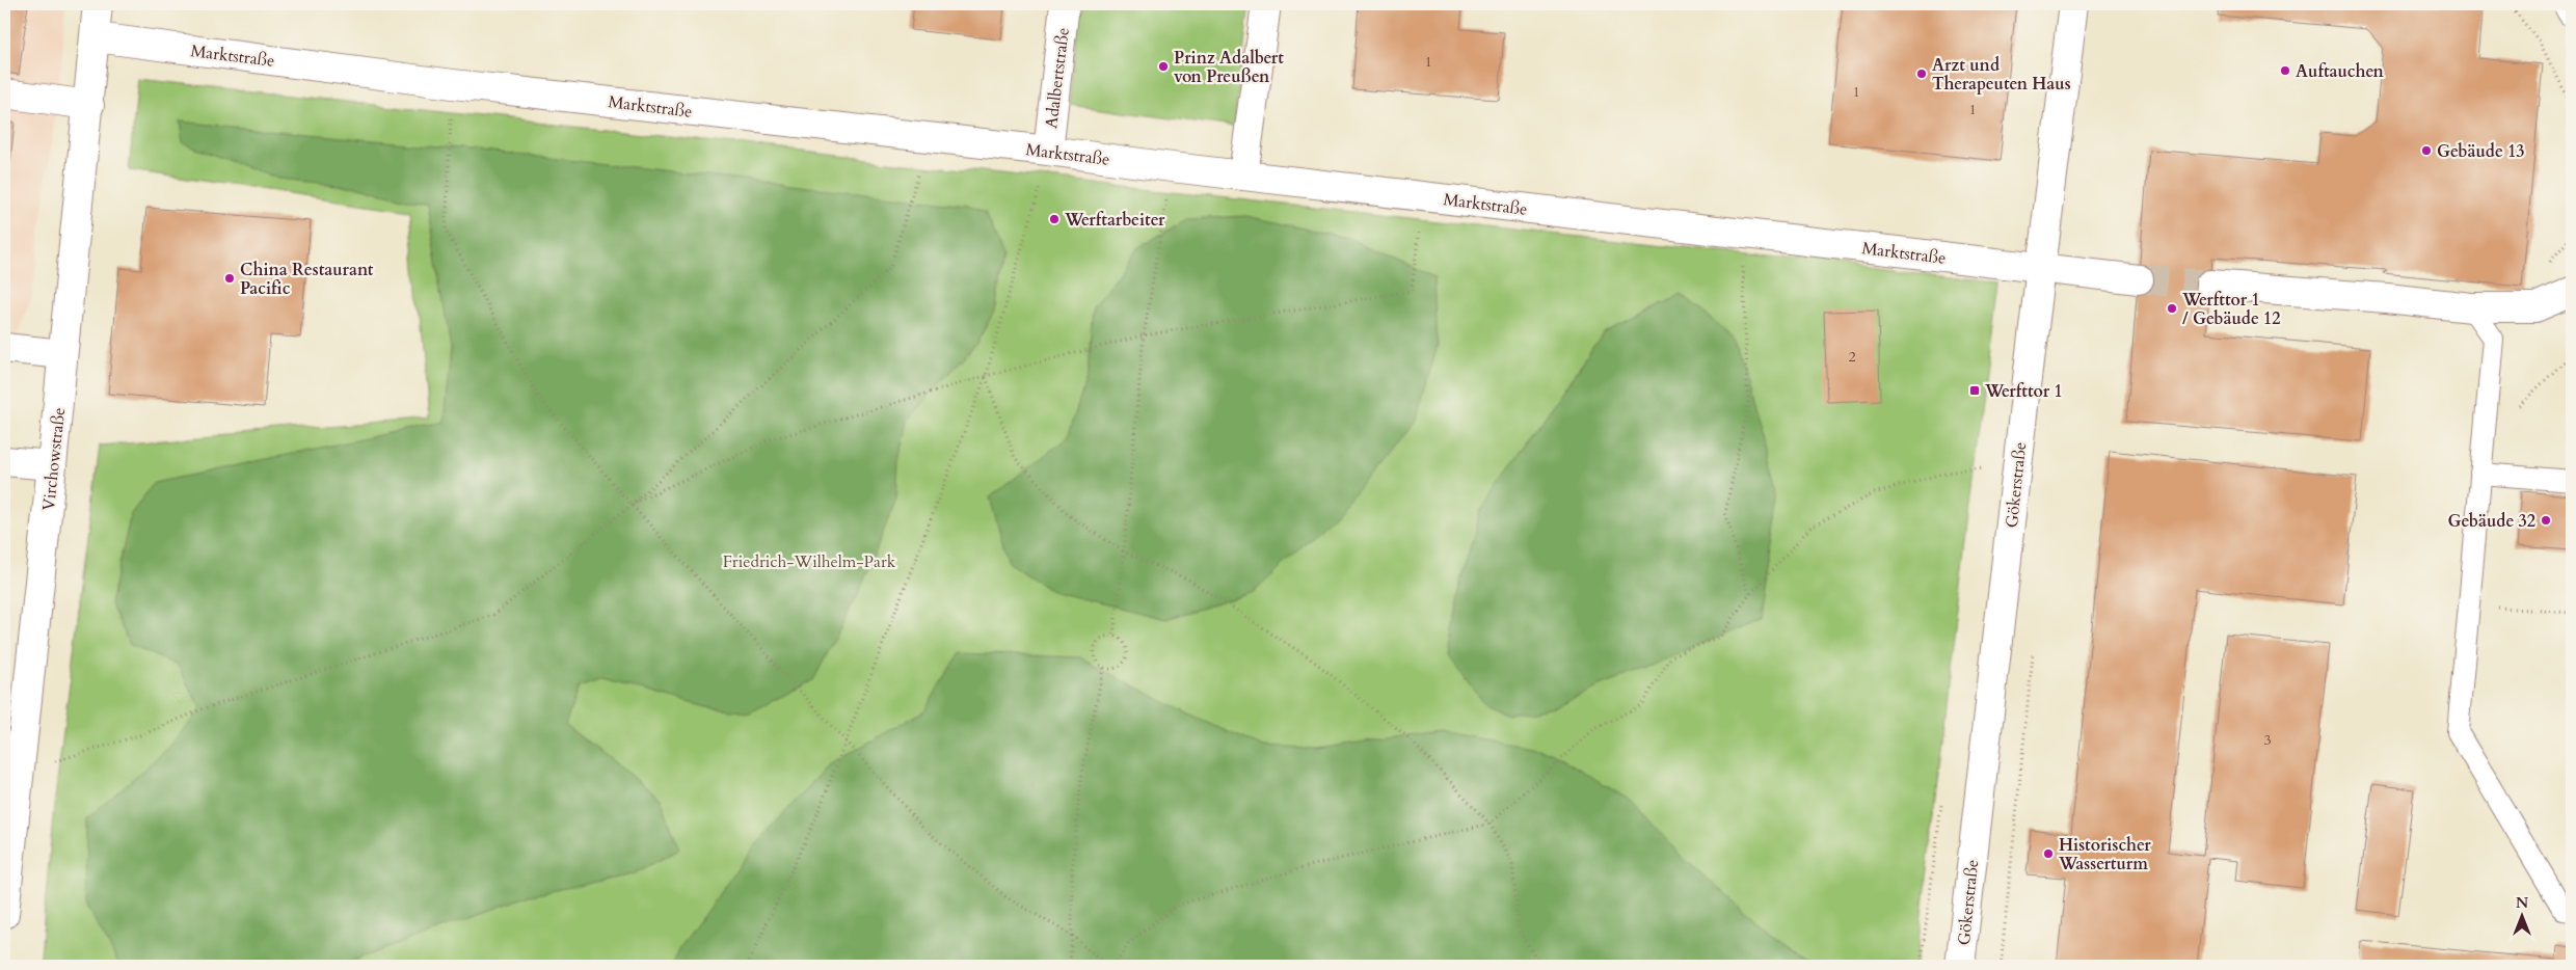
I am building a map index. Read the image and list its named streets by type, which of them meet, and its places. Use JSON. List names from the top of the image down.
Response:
{
  "streets": {
    "street": [
      "Marktstraße",
      "Adalbertstraße",
      "Virchowstraße",
      "Gökerstraße"
    ]
  },
  "crossings": [
    ["Marktstraße", "Adalbertstraße"],
    ["Marktstraße", "Virchowstraße"],
    ["Marktstraße", "Gökerstraße"]
  ],
  "parks": ["Friedrich-Wilhelm-Park"],
  "places": {
    "other": [
      "Prinz Adalbert von Preußen",
      "Auftauchen",
      "Arzt und Therapeuten Haus",
      "Gebäude 13",
      "Werftarbeiter",
      "China Restaurant Pacific",
      "Werfttor 1 / Gebäude 12",
      "Gebäude 32",
      "Historischer Wasserturm"
    ],
    "transit": ["Werfttor 1"]
  },
  "house_numbers": [
    "1",
    "1",
    "1",
    "2",
    "3"
  ],
  "north": "top"
}
